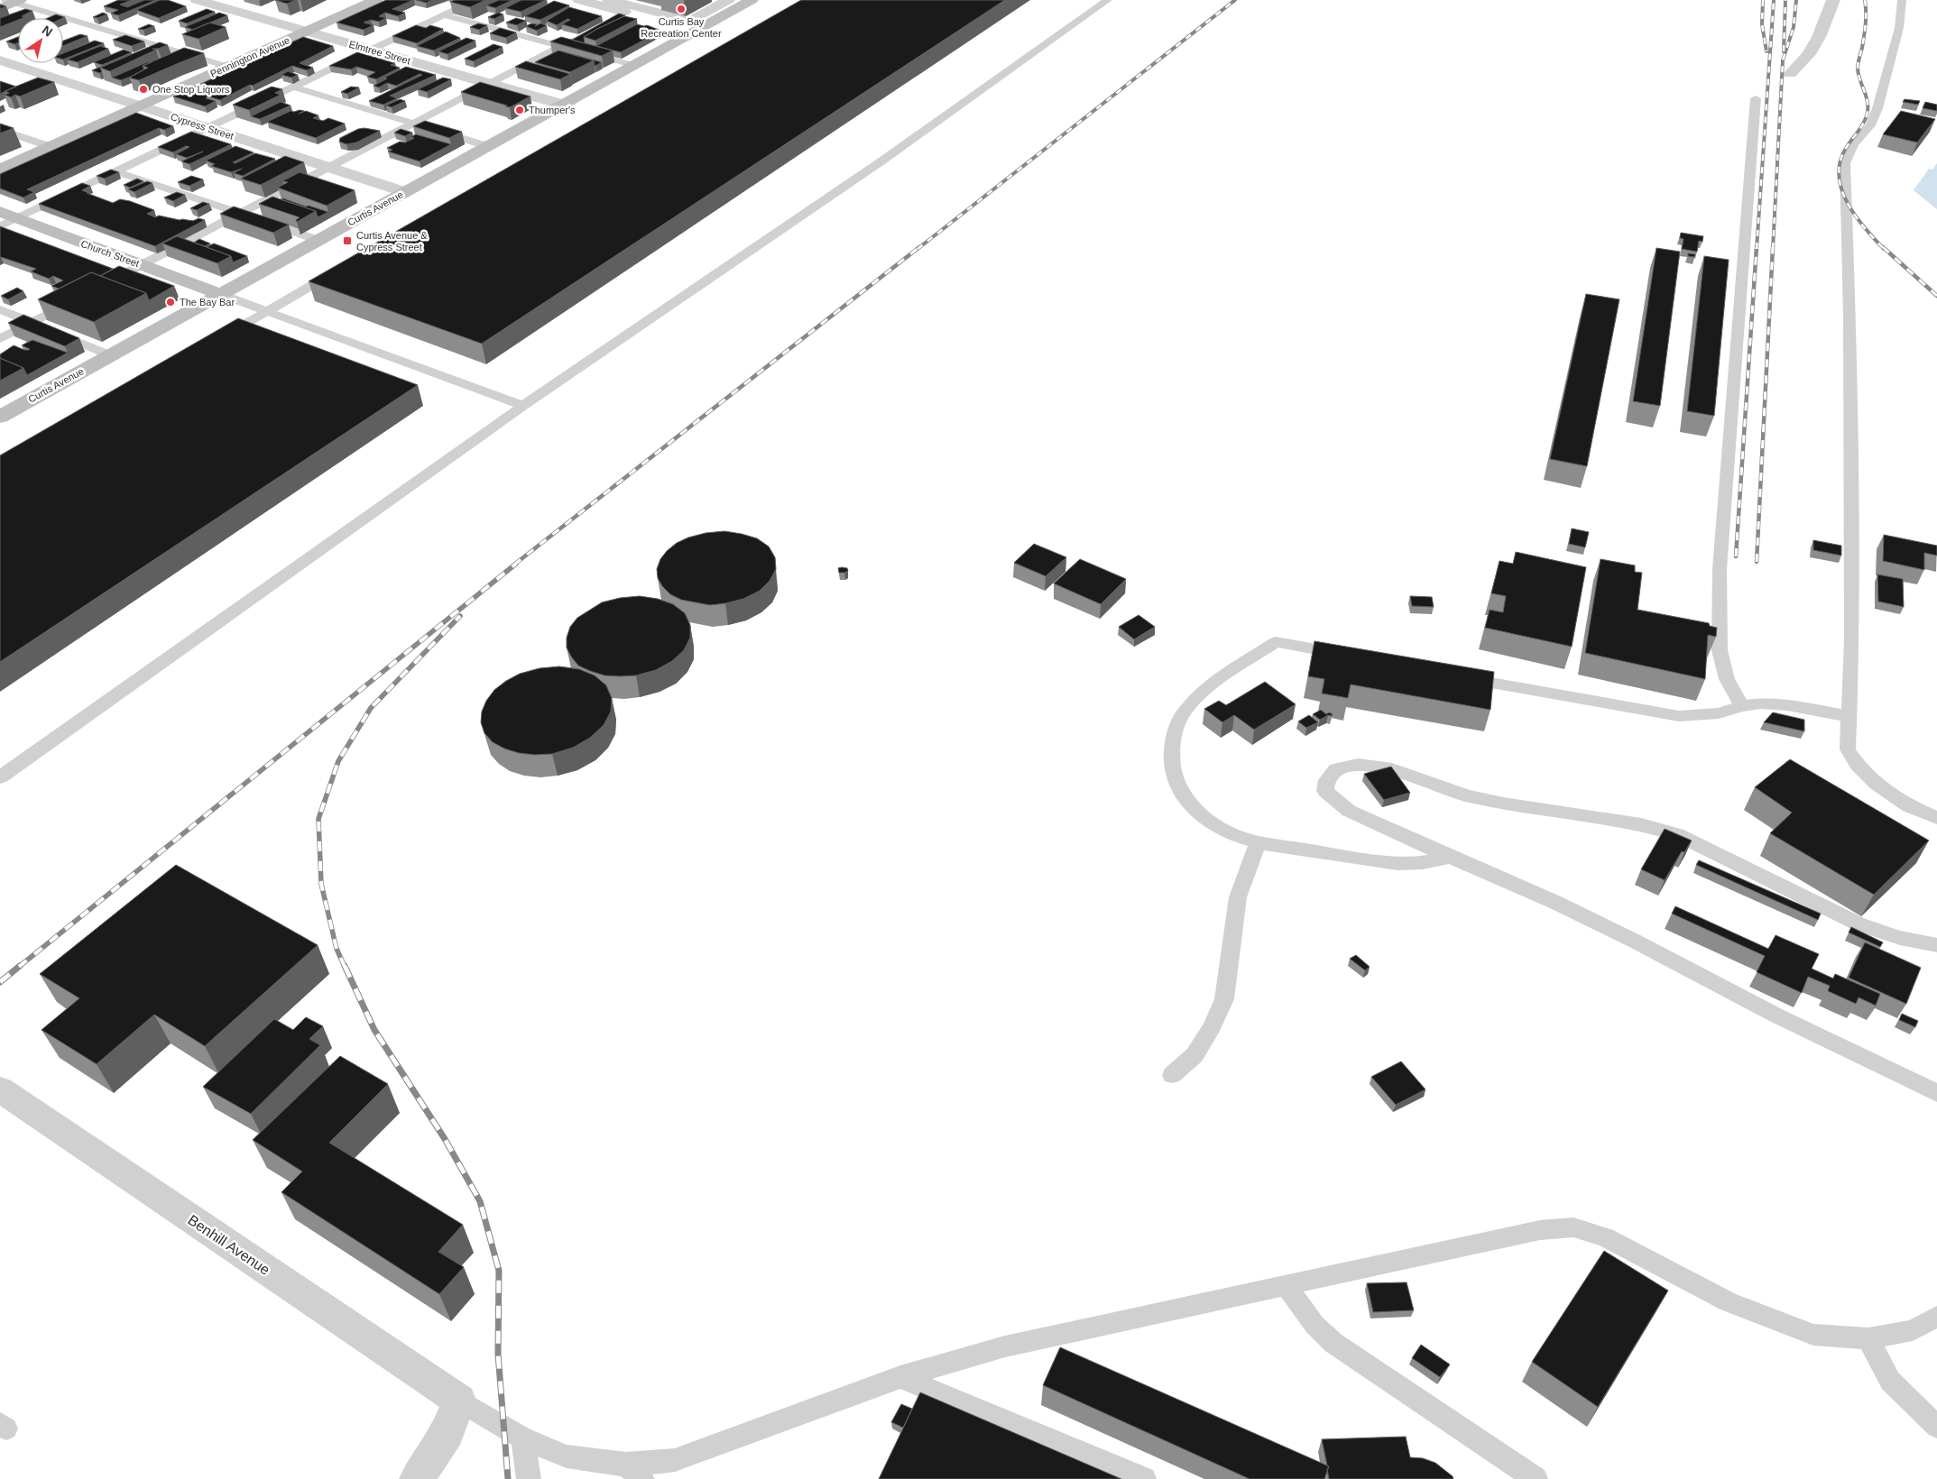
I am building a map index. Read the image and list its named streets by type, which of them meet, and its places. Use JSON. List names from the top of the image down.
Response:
{
  "streets": {
    "main road": ["Pennington Avenue", "Curtis Avenue", "Church Street"],
    "street": ["Elmtree Street", "Cypress Street", "Benhill Avenue"]
  },
  "crossings": [
    ["Elmtree Street", "Pennington Avenue"],
    ["Elmtree Street", "Curtis Avenue"],
    ["Pennington Avenue", "Cypress Street"],
    ["Cypress Street", "Curtis Avenue"],
    ["Curtis Avenue", "Church Street"]
  ],
  "places": {
    "other": [
      "Curtis Bay Recreation Center",
      "One Stop Liquors",
      "Thumper's",
      "The Bay Bar"
    ],
    "transit": ["Curtis Avenue & Cypress Street"]
  },
  "north": "top right"
}
